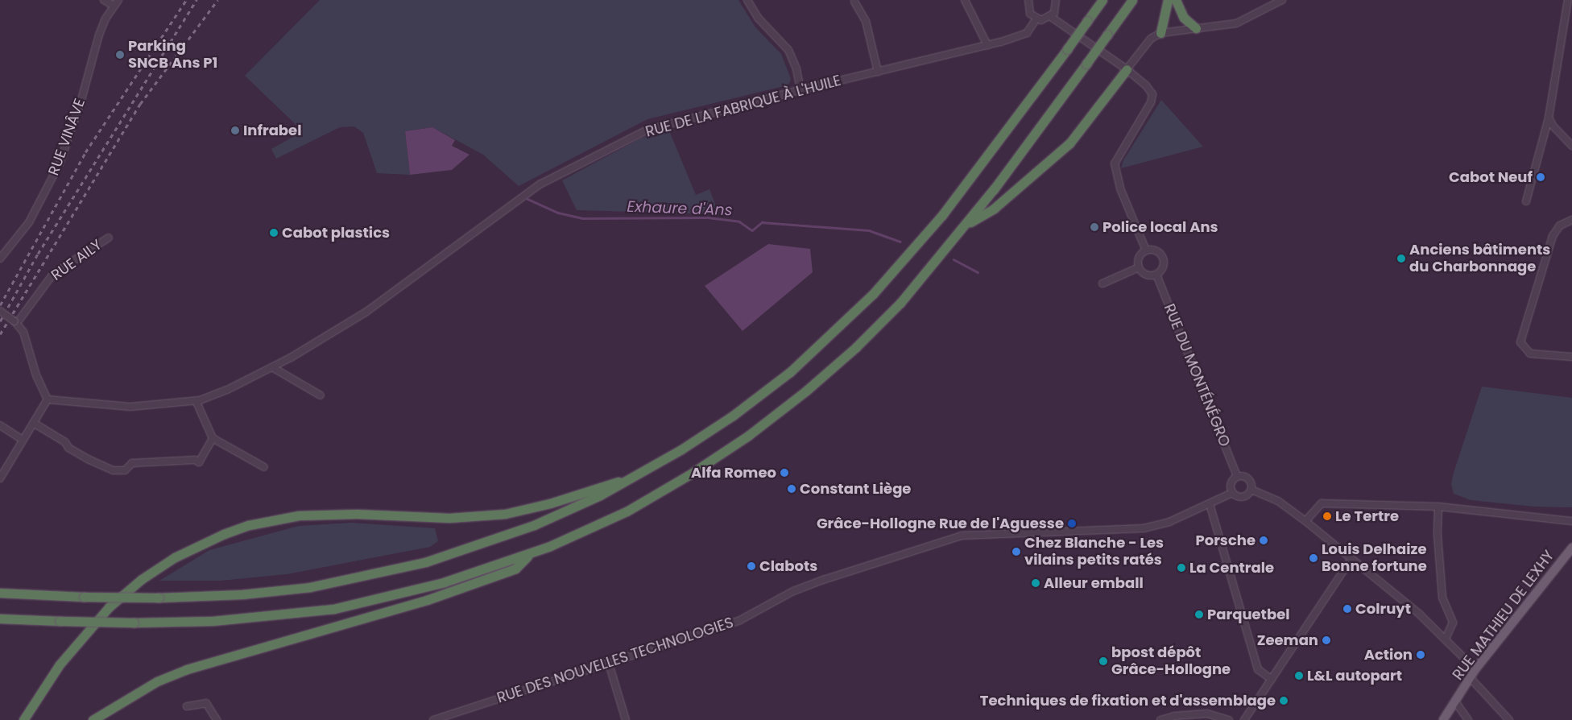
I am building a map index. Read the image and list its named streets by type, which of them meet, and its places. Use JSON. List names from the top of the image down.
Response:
{
  "streets": {
    "main road": ["RUE MATHIEU DE LEXHY"],
    "street": [
      "RUE DE LA FABRIQUE À L'HUILE",
      "RUE VINÂVE",
      "RUE AILY",
      "RUE DU MONTÉNÉGRO",
      "RUE DES NOUVELLES TECHNOLOGIES"
    ]
  },
  "crossings": [
    ["RUE DU MONTÉNÉGRO", "RUE DES NOUVELLES TECHNOLOGIES"]
  ],
  "water": ["Exhaure d'Ans"],
  "places": [
    "Parking SNCB Ans P1",
    "Infrabel",
    "Cabot Neuf",
    "Police local Ans",
    "Cabot plastics",
    "Anciens bâtiments du Charbonnage",
    "Alfa Romeo",
    "Constant Liège",
    "Le Tertre",
    "Grâce-Hollogne Rue de l'Aguesse",
    "Porsche",
    "Chez Blanche - Les vilains petits ratés",
    "Louis Delhaize Bonne fortune",
    "Clabots",
    "La Centrale",
    "Alleur emball",
    "Colruyt",
    "Parquetbel",
    "Zeeman",
    "Action",
    "bpost dépôt Grâce-Hollogne",
    "L&L autopart",
    "Techniques de fixation et d'assemblage"
  ]
}
